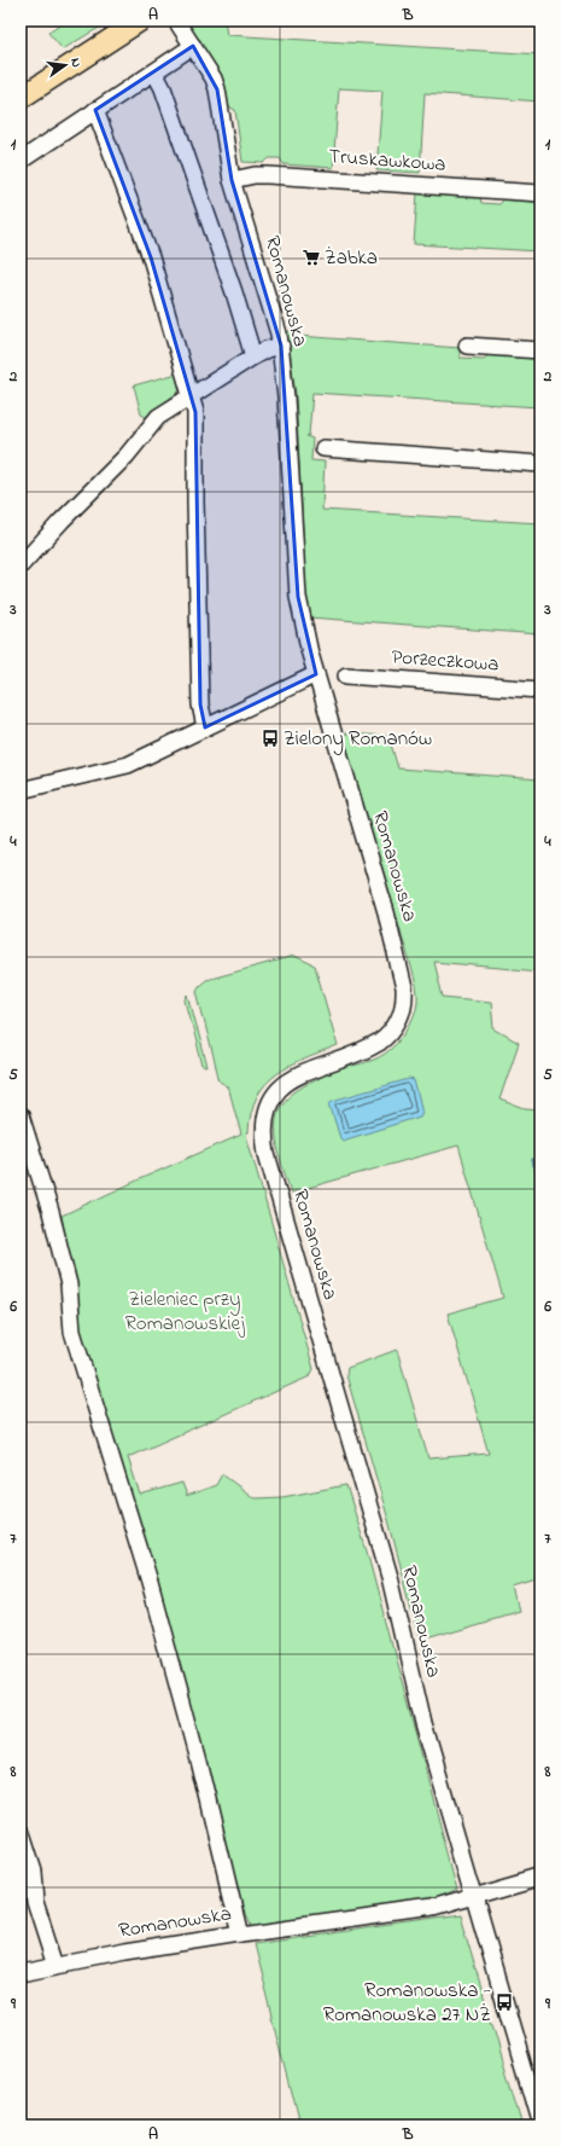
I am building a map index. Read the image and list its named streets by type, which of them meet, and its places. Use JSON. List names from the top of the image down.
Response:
{
  "streets": {
    "street": ["Truskawkowa", "Romanowska", "Porzeczkowa"]
  },
  "crossings": [
    ["Truskawkowa", "Romanowska"]
  ],
  "parks": ["Zieleniec przy Romanowskiej"],
  "places": {
    "supermarket": ["Żabka"],
    "bus stop": ["Zielony Romanów", "Romanowska - Romanowska 27 NŻ"]
  },
  "north": "right",
  "grid": {
    "columns": ["A", "B"],
    "rows": [
      "1",
      "2",
      "3",
      "4",
      "5",
      "6",
      "7",
      "8",
      "9"
    ]
  }
}
